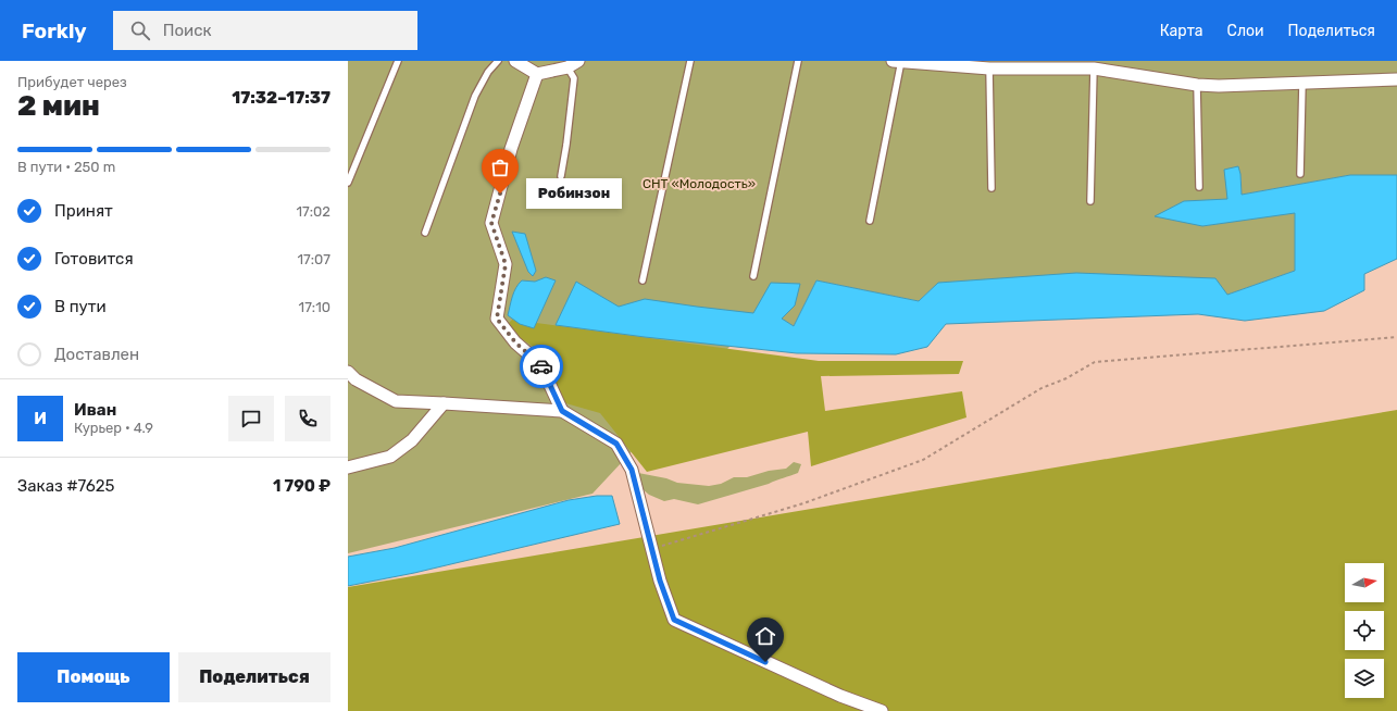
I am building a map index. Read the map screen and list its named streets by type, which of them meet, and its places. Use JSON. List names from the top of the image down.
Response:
{
  "parks": ["СНТ «Молодость»"],
  "places": ["Робинзон"],
  "north": "right",
  "page": {
    "header": "Forkly",
    "search": "Поиск",
    "nav": ["Карта", "Слои", "Поделиться"],
    "heading": ["2 мин", "Прибудет через", "17:32–17:37"],
    "panel": [
      "Иван",
      "Курьер · 4.9",
      "Заказ #7625",
      "1 790 ₽"
    ],
    "bar": "В пути · 250 m",
    "bubble": "Робинзон",
    "list": [
      ["Принят", "17:02"],
      ["Готовится", "17:07"],
      ["В пути", "17:10"],
      "Доставлен"
    ],
    "round": "И",
    "buttons": ["Помощь", "Поделиться"]
  }
}
